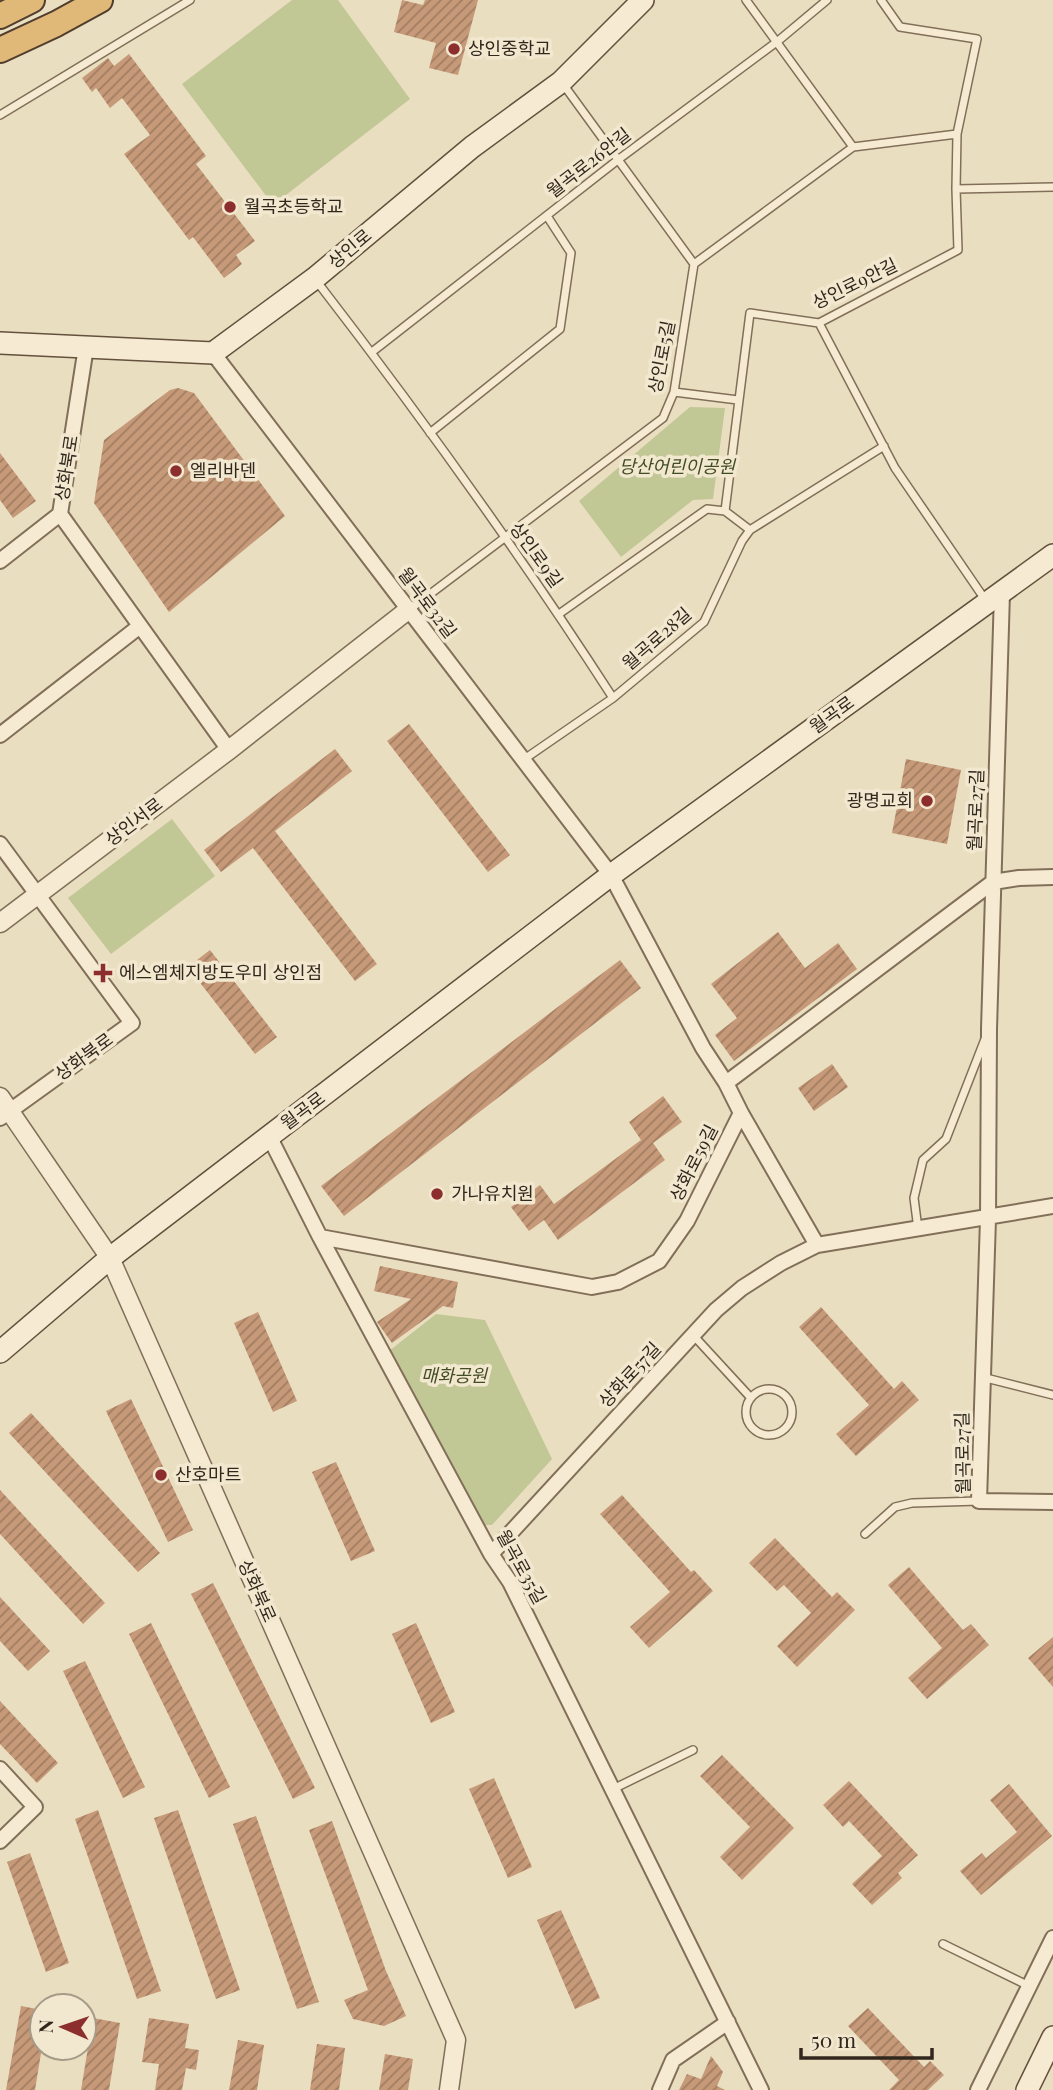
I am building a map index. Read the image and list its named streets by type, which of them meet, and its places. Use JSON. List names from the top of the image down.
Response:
{
  "streets": {
    "main road": ["상인로", "월곡로"],
    "street": [
      "상화북로",
      "월곡로32길",
      "월곡로27길",
      "상인서로",
      "상화로59길",
      "상화로57길",
      "월곡로35길"
    ],
    "lane": [
      "월곡로26안길",
      "상인로9안길",
      "상인로5길",
      "상인로9길",
      "월곡로28길"
    ]
  },
  "crossings": [
    ["월곡로26안길", "상인로9길"],
    ["상인로", "상인로9길"],
    ["상인로", "월곡로32길"],
    ["상인로5길", "상인로9길"],
    ["상인로5길", "월곡로32길"],
    ["상인로5길", "상인서로"],
    ["상화북로", "월곡로"],
    ["상화북로", "상인서로"],
    ["상인로9길", "월곡로28길"],
    ["월곡로32길", "월곡로28길"],
    ["월곡로32길", "월곡로"],
    ["월곡로32길", "상인서로"],
    ["월곡로", "월곡로27길"],
    ["월곡로", "월곡로35길"],
    ["월곡로27길", "상화로57길"],
    ["상화로59길", "월곡로35길"],
    ["상화로57길", "월곡로35길"]
  ],
  "parks": ["당산어린이공원", "매화공원"],
  "places": {
    "other": [
      "상인중학교",
      "월곡초등학교",
      "엘리바덴",
      "광명교회",
      "가나유치원",
      "산호마트"
    ],
    "health": ["에스엠체지방도우미 상인점"]
  },
  "scale_bar": "50 m",
  "north": "left"
}
